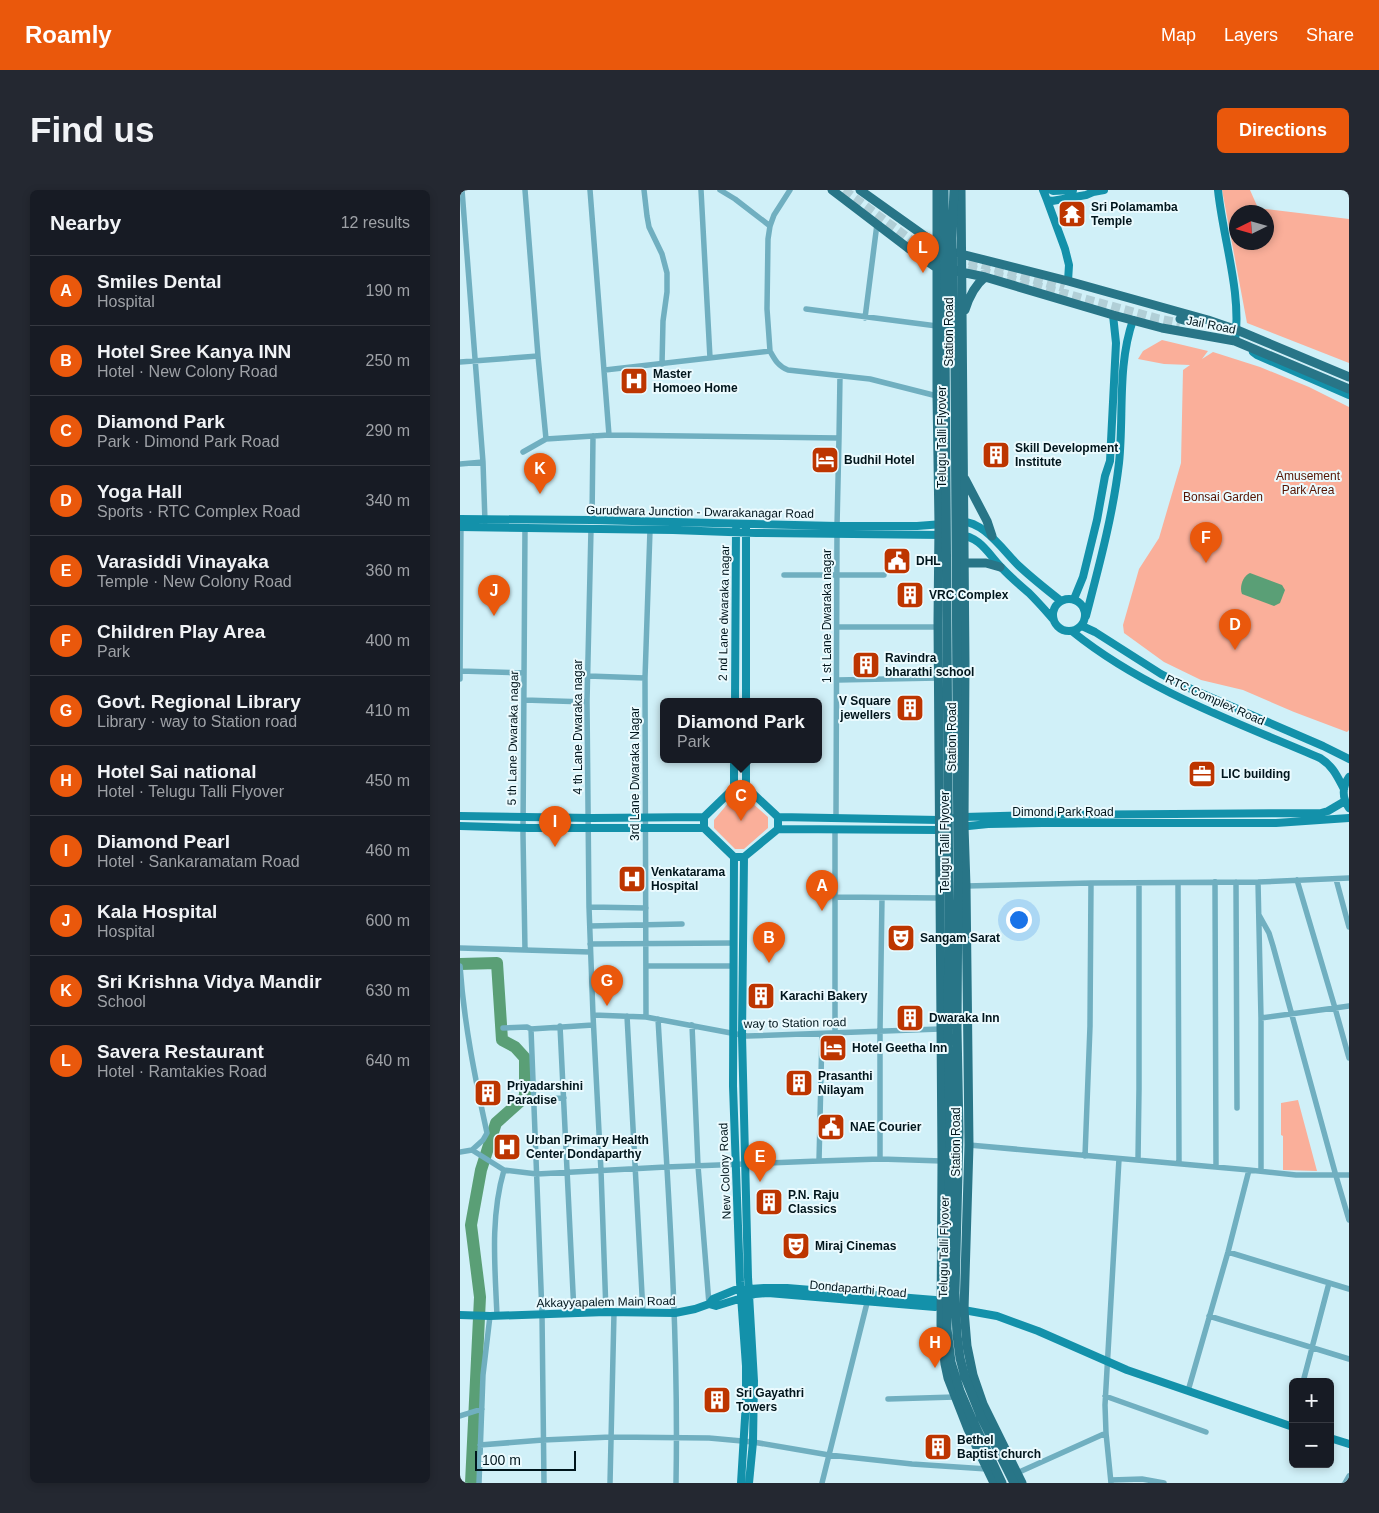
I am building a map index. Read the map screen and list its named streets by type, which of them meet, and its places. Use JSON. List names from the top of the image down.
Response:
{
  "streets": {
    "main road": [
      "Jail Road",
      "Station Road",
      "Telugu Talli Flyover",
      "Gurudwara Junction - Dwarakanagar Road",
      "2 nd Lane dwaraka nagar",
      "RTC Complex Road",
      "Dimond Park Road",
      "New Colony Road",
      "Dondaparthi Road",
      "Akkayyapalem Main Road"
    ],
    "street": [
      "1 st Lane Dwaraka nagar",
      "4 th Lane Dwaraka nagar",
      "5 th Lane Dwaraka nagar",
      "3rd Lane Dwaraka Nagar",
      "way to Station road"
    ]
  },
  "crossings": [
    ["Jail Road", "Station Road"],
    ["Station Road", "RTC Complex Road"],
    ["Station Road", "Dimond Park Road"],
    ["Station Road", "Dondaparthi Road"],
    ["Gurudwara Junction - Dwarakanagar Road", "2 nd Lane dwaraka nagar"],
    ["Gurudwara Junction - Dwarakanagar Road", "1 st Lane Dwaraka nagar"],
    ["Gurudwara Junction - Dwarakanagar Road", "RTC Complex Road"],
    ["Gurudwara Junction - Dwarakanagar Road", "4 th Lane Dwaraka nagar"],
    ["Gurudwara Junction - Dwarakanagar Road", "5 th Lane Dwaraka nagar"],
    ["Gurudwara Junction - Dwarakanagar Road", "3rd Lane Dwaraka Nagar"],
    ["1 st Lane Dwaraka nagar", "Dimond Park Road"],
    ["4 th Lane Dwaraka nagar", "way to Station road"],
    ["4 th Lane Dwaraka nagar", "Akkayyapalem Main Road"],
    ["3rd Lane Dwaraka Nagar", "way to Station road"],
    ["Dimond Park Road", "New Colony Road"],
    ["way to Station road", "New Colony Road"],
    ["New Colony Road", "Dondaparthi Road"],
    ["New Colony Road", "Akkayyapalem Main Road"],
    ["Dondaparthi Road", "Akkayyapalem Main Road"]
  ],
  "parks": ["Amusement Park Area", "Bonsai Garden"],
  "places": {
    "temple": ["Sri Polamamba Temple"],
    "hospital": ["Master Homoeo Home", "Venkatarama Hospital", "Urban Primary Health Center Dondaparthy"],
    "building": [
      "Skill Development Institute",
      "VRC Complex",
      "Ravindra bharathi school",
      "V Square jewellers",
      "Karachi Bakery",
      "Dwaraka Inn",
      "Prasanthi Nilayam",
      "Priyadarshini Paradise",
      "P.N. Raju Classics",
      "Sri Gayathri Towers",
      "Bethel Baptist church"
    ],
    "hotel": ["Budhil Hotel", "Hotel Geetha Inn"],
    "public building": ["DHL", "NAE Courier"],
    "office": ["LIC building"],
    "theatre": ["Sangam Sarat", "Miraj Cinemas"]
  },
  "scale_bar": "100 m",
  "north": "left",
  "page": {
    "header": "Roamly",
    "nav": ["Map", "Layers", "Share"],
    "buttons": "Directions",
    "title": "Find us",
    "heading": ["Nearby", "12 results"],
    "pins": [
      "L",
      "K",
      "F",
      "J",
      "D",
      "C",
      "I",
      "A",
      "B",
      "G",
      "E",
      "H"
    ],
    "list": [
      {
        "mark": "A",
        "name": "Smiles Dental",
        "note": "Hospital",
        "value": "190 m"
      },
      {
        "mark": "B",
        "name": "Hotel Sree Kanya INN",
        "note": "Hotel · New Colony Road",
        "value": "250 m"
      },
      {
        "mark": "C",
        "name": "Diamond Park",
        "note": "Park · Dimond Park Road",
        "value": "290 m"
      },
      {
        "mark": "D",
        "name": "Yoga Hall",
        "note": "Sports · RTC Complex Road",
        "value": "340 m"
      },
      {
        "mark": "E",
        "name": "Varasiddi Vinayaka",
        "note": "Temple · New Colony Road",
        "value": "360 m"
      },
      {
        "mark": "F",
        "name": "Children Play Area",
        "note": "Park",
        "value": "400 m"
      },
      {
        "mark": "G",
        "name": "Govt. Regional Library",
        "note": "Library · way to Station road",
        "value": "410 m"
      },
      {
        "mark": "H",
        "name": "Hotel Sai national",
        "note": "Hotel · Telugu Talli Flyover",
        "value": "450 m"
      },
      {
        "mark": "I",
        "name": "Diamond Pearl",
        "note": "Hotel · Sankaramatam Road",
        "value": "460 m"
      },
      {
        "mark": "J",
        "name": "Kala Hospital",
        "note": "Hospital",
        "value": "600 m"
      },
      {
        "mark": "K",
        "name": "Sri Krishna Vidya Mandir",
        "note": "School",
        "value": "630 m"
      },
      {
        "mark": "L",
        "name": "Savera Restaurant",
        "note": "Hotel · Ramtakies Road",
        "value": "640 m"
      }
    ],
    "popup": ["Diamond Park", "Park"],
    "map_buttons": ["+", "−"],
    "scale": "100 m"
  }
}
